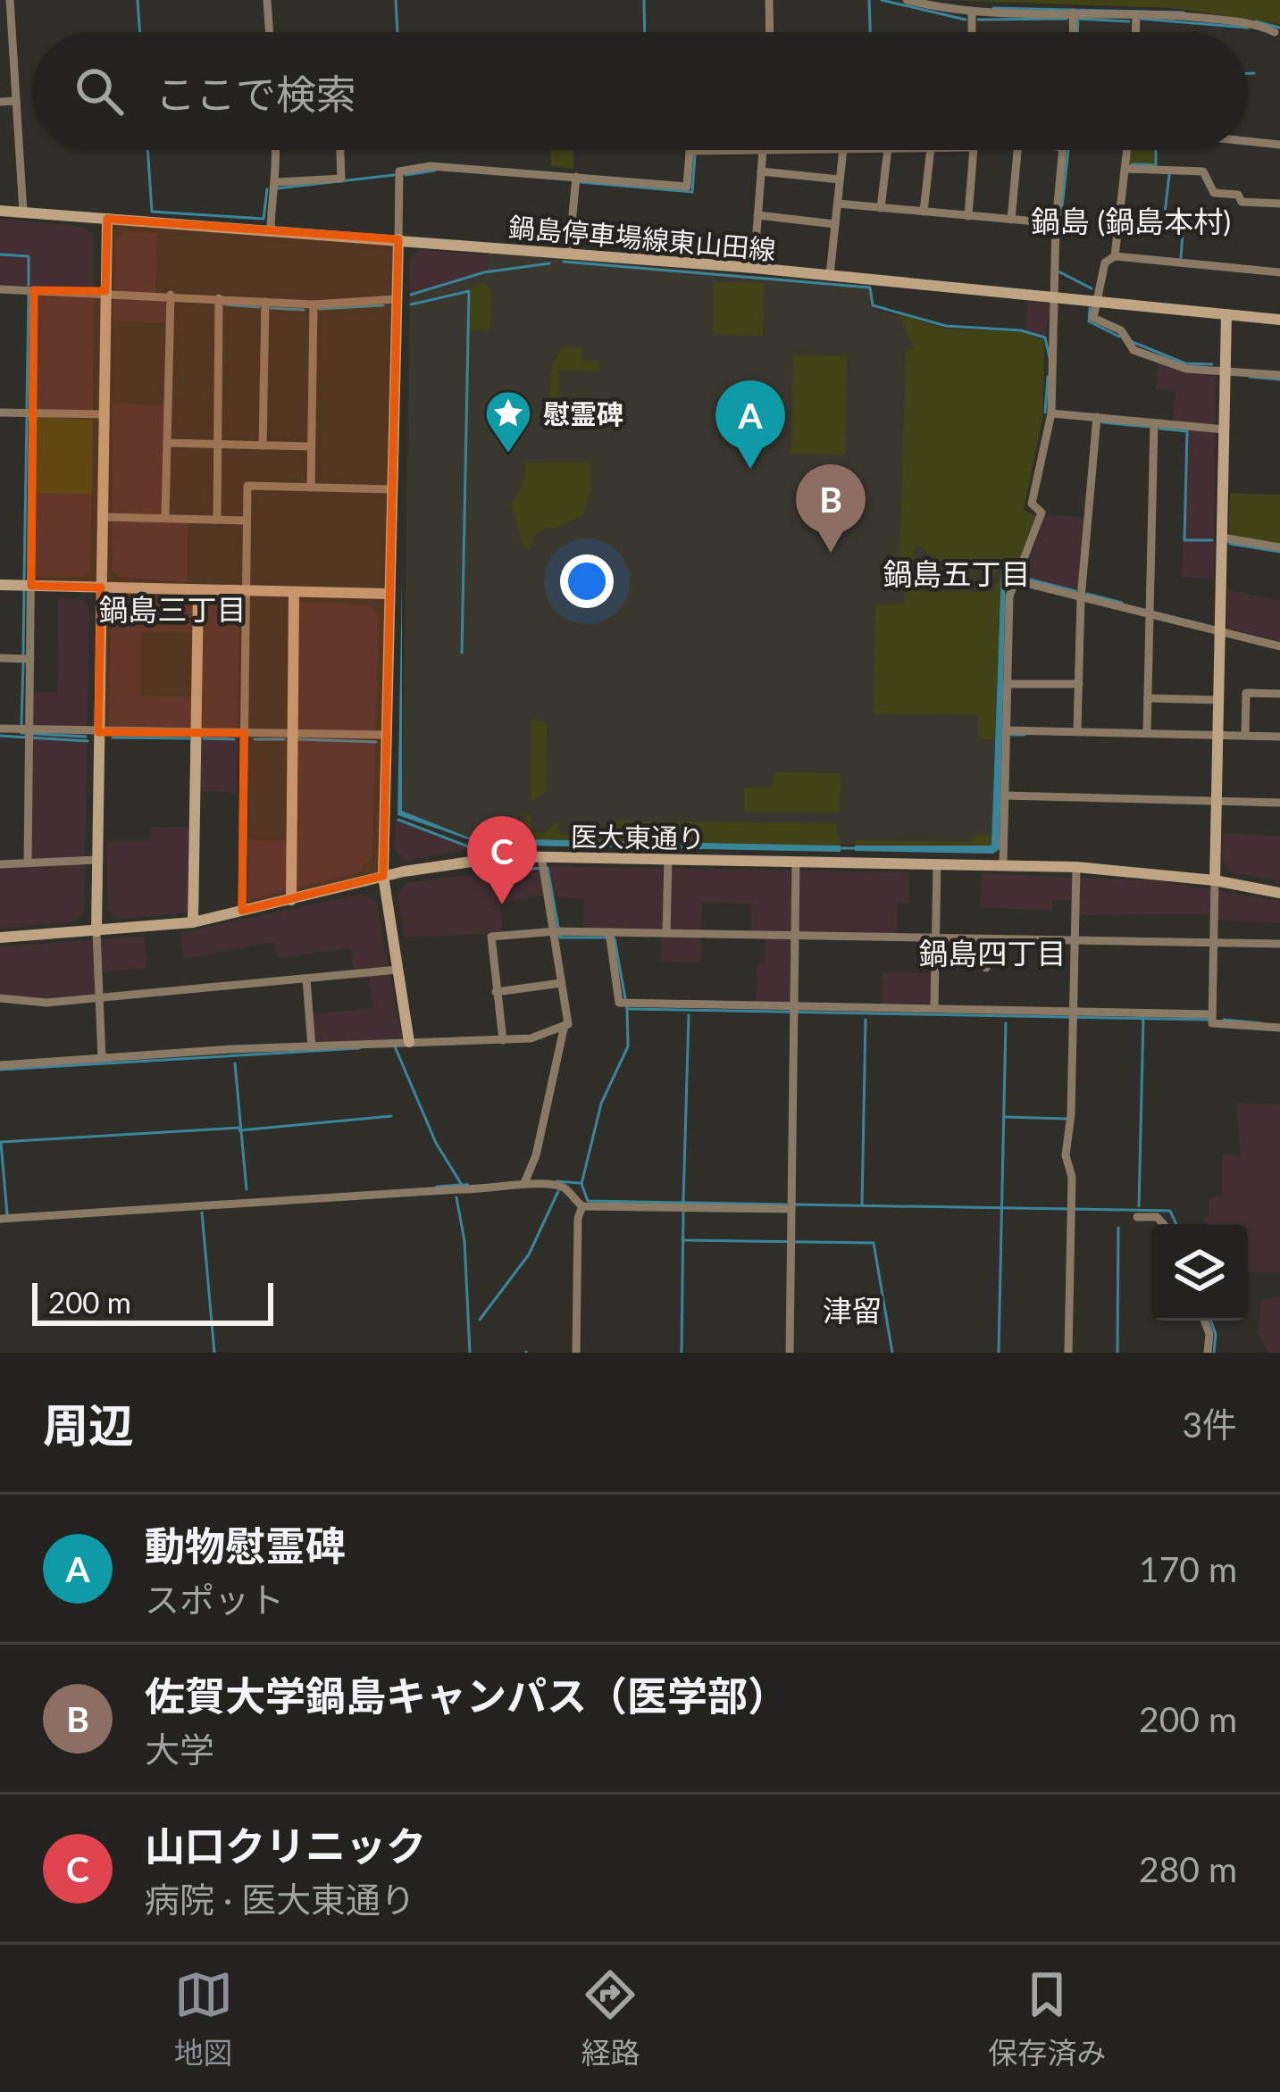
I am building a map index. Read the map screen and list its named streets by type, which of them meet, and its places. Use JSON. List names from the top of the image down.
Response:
{
  "streets": {
    "street": ["鍋島停車場線東山田線", "医大東通り"]
  },
  "districts": [
    "鍋島 (鍋島本村)",
    "鍋島五丁目",
    "鍋島三丁目",
    "鍋島四丁目",
    "津留"
  ],
  "places": {
    "place": ["慰霊碑"]
  },
  "scale_bar": "200 m",
  "page": {
    "search": "ここで検索",
    "pins": ["A", "B", "C"],
    "scale": "200 m",
    "heading": ["周辺", "3件"],
    "list": [
      {
        "mark": "A",
        "name": "動物慰霊碑",
        "note": "スポット",
        "value": "170 m"
      },
      {
        "mark": "B",
        "name": "佐賀大学鍋島キャンパス（医学部）",
        "note": "大学",
        "value": "200 m"
      },
      {
        "mark": "C",
        "name": "山口クリニック",
        "note": "病院 · 医大東通り",
        "value": "280 m"
      }
    ],
    "nav": ["地図", "経路", "保存済み"]
  }
}
